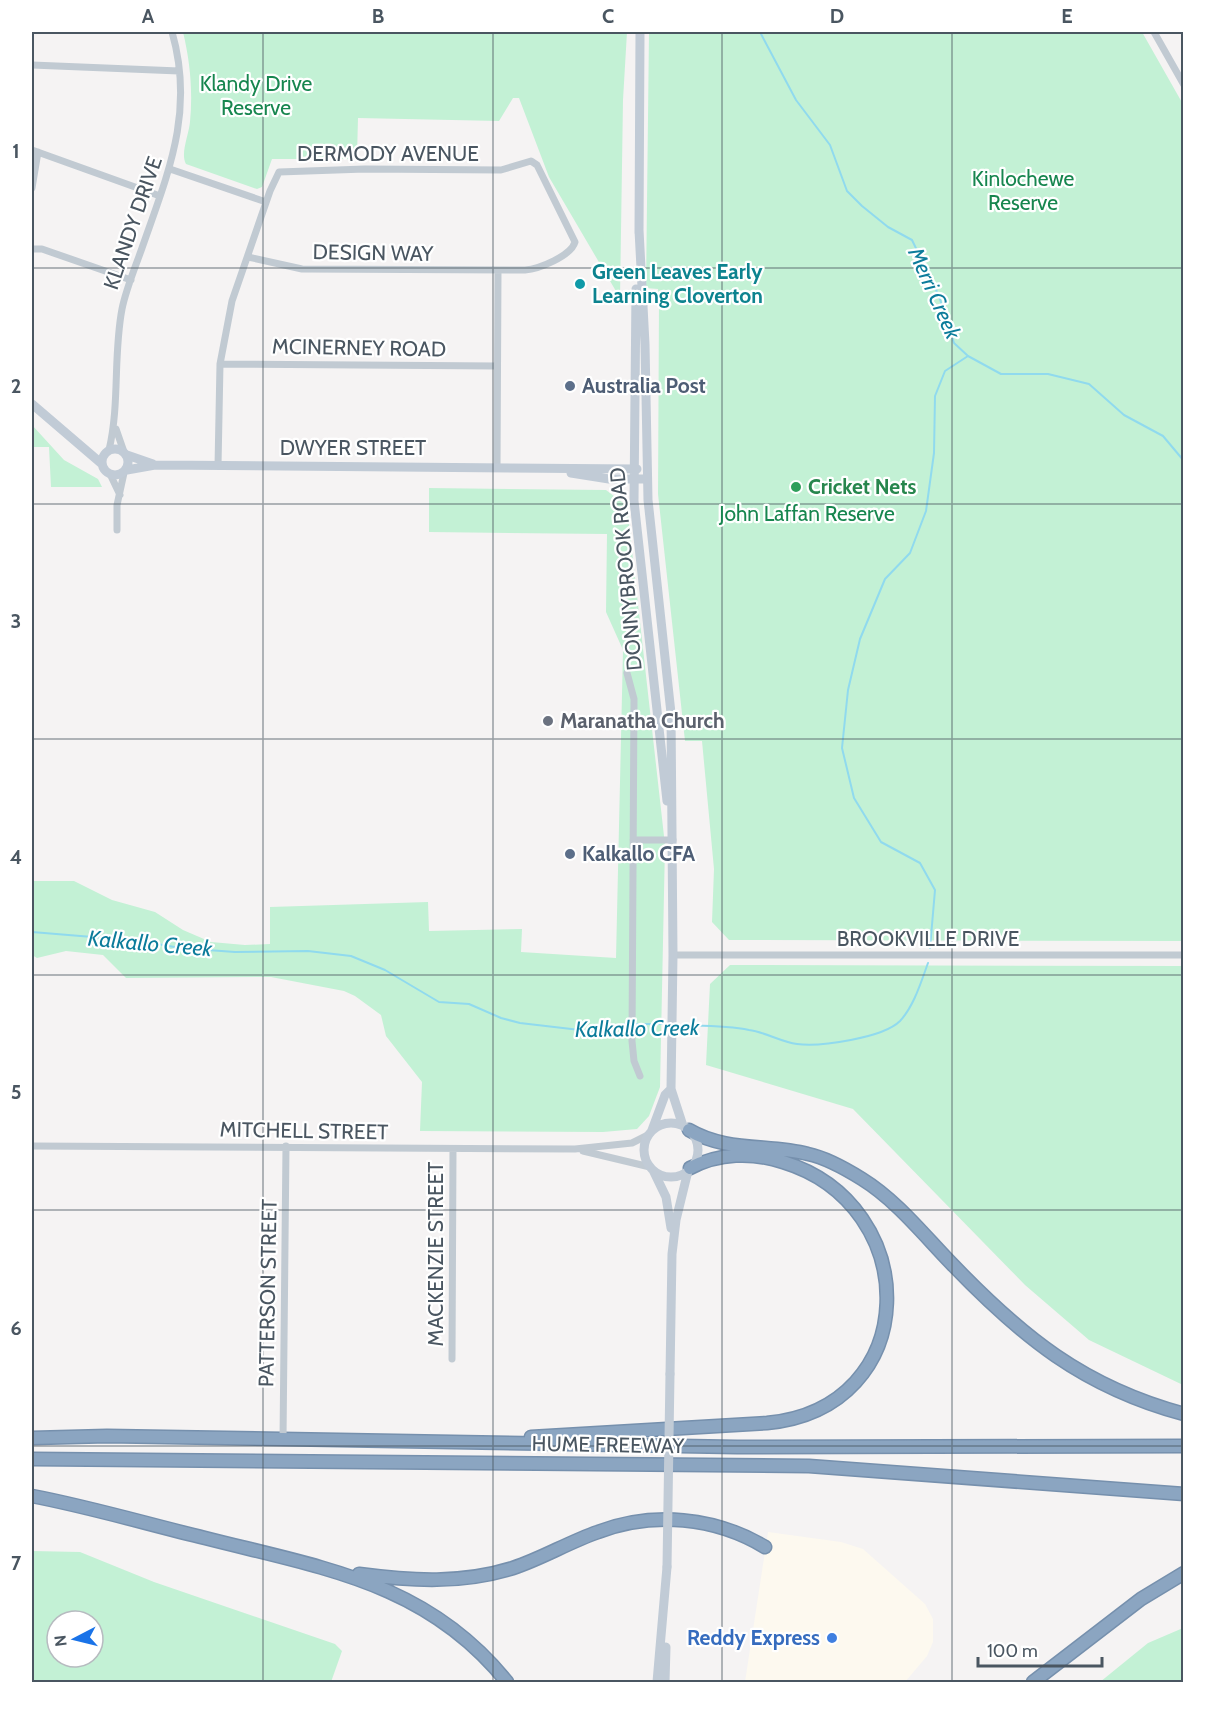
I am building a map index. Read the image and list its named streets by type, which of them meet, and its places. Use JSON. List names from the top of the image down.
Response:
{
  "streets": {
    "highway": ["HUME FREEWAY"],
    "main road": ["DWYER STREET", "DONNYBROOK ROAD"],
    "street": [
      "DERMODY AVENUE",
      "KLANDY DRIVE",
      "DESIGN WAY",
      "MCINERNEY ROAD",
      "BROOKVILLE DRIVE",
      "MITCHELL STREET",
      "MACKENZIE STREET",
      "PATTERSON STREET"
    ]
  },
  "crossings": [
    ["DERMODY AVENUE", "DESIGN WAY"],
    ["DERMODY AVENUE", "MCINERNEY ROAD"],
    ["DERMODY AVENUE", "DWYER STREET"],
    ["KLANDY DRIVE", "DWYER STREET"],
    ["DWYER STREET", "DONNYBROOK ROAD"],
    ["DONNYBROOK ROAD", "BROOKVILLE DRIVE"],
    ["DONNYBROOK ROAD", "MITCHELL STREET"],
    ["MITCHELL STREET", "MACKENZIE STREET"],
    ["MITCHELL STREET", "PATTERSON STREET"],
    ["PATTERSON STREET", "HUME FREEWAY"]
  ],
  "water": ["Merri Creek", "Kalkallo Creek"],
  "parks": ["Klandy Drive Reserve", "Kinlochewe Reserve", "John Laffan Reserve"],
  "places": [
    "Green Leaves Early Learning Cloverton",
    "Australia Post",
    "Cricket Nets",
    "Maranatha Church",
    "Kalkallo CFA",
    "Reddy Express"
  ],
  "scale_bar": "100 m",
  "north": "left",
  "grid": {
    "columns": [
      "A",
      "B",
      "C",
      "D",
      "E"
    ],
    "rows": [
      "1",
      "2",
      "3",
      "4",
      "5",
      "6",
      "7"
    ]
  }
}
